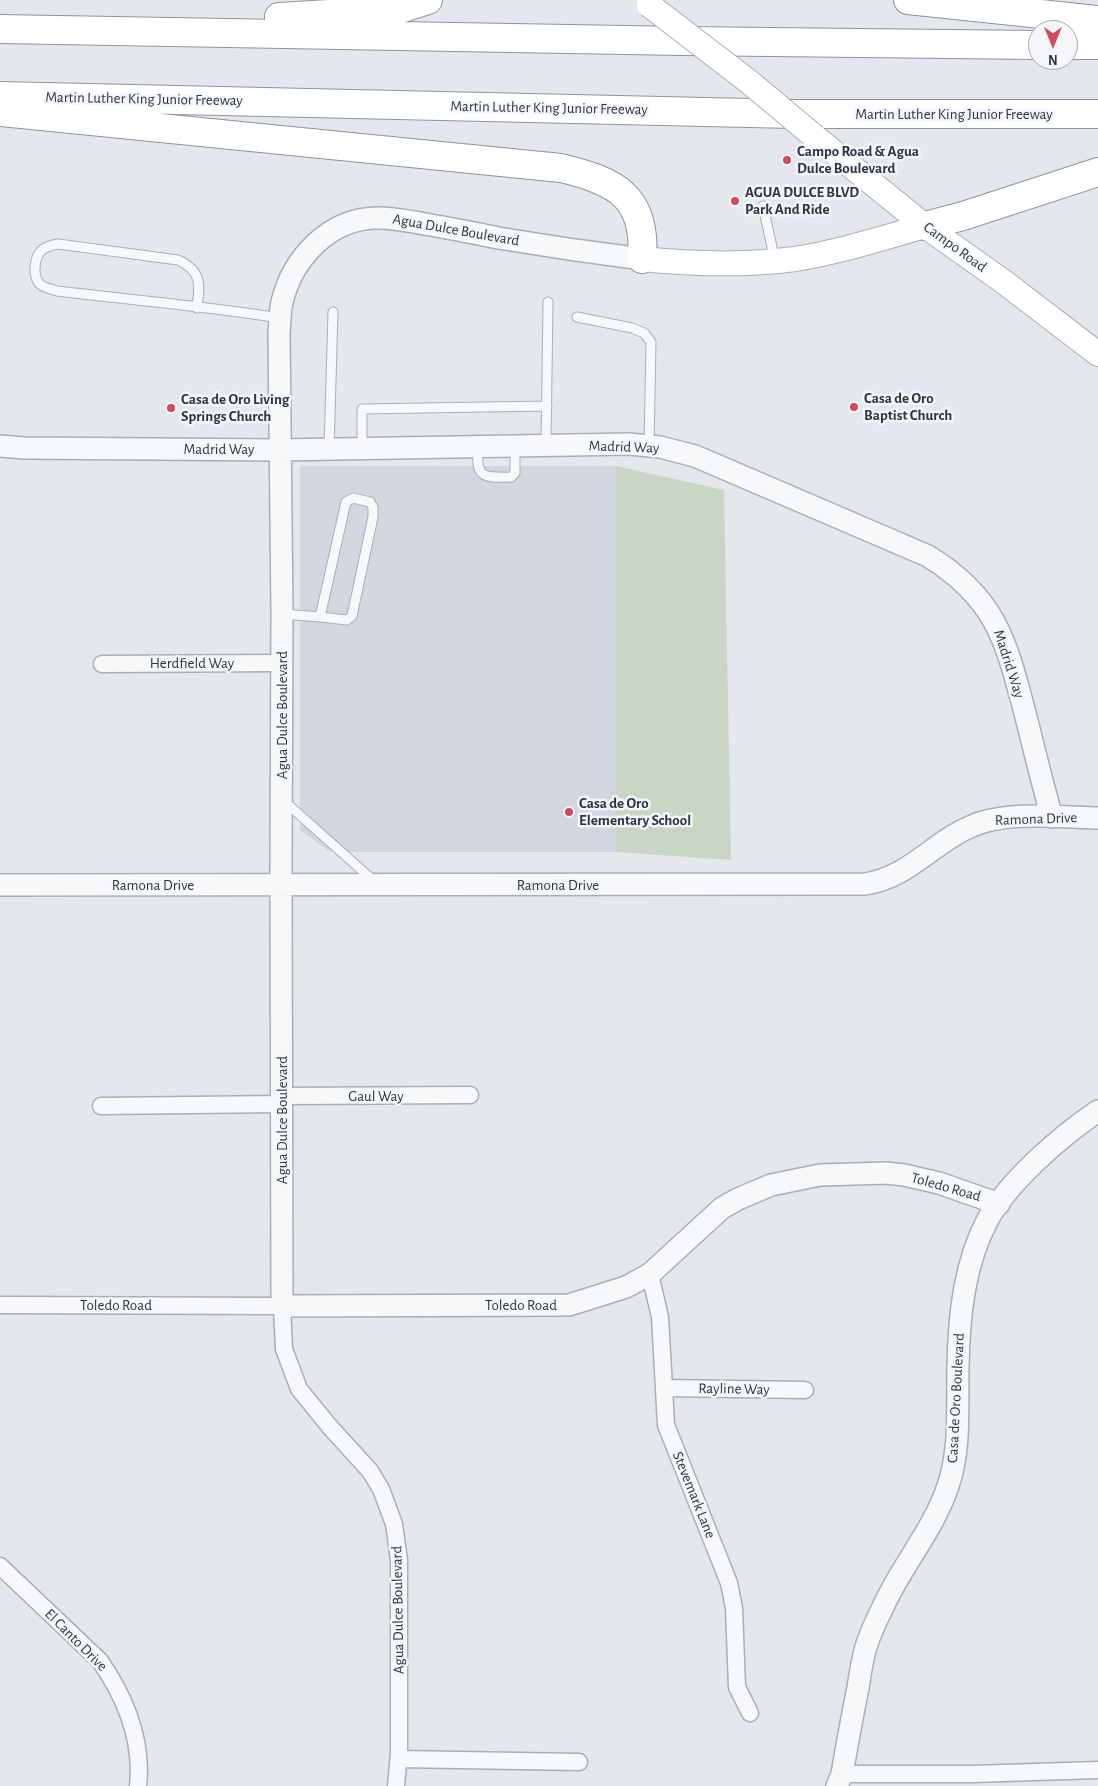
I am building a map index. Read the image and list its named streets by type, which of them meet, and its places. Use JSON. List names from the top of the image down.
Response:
{
  "streets": {
    "highway": ["Martin Luther King Junior Freeway"],
    "main road": ["Agua Dulce Boulevard", "Campo Road"],
    "street": [
      "Madrid Way",
      "Herdfield Way",
      "Ramona Drive",
      "Gaul Way",
      "Toledo Road",
      "Rayline Way",
      "Casa de Oro Boulevard",
      "Stevemark Lane",
      "El Canto Drive"
    ]
  },
  "crossings": [
    ["Agua Dulce Boulevard", "Campo Road"],
    ["Agua Dulce Boulevard", "Madrid Way"],
    ["Agua Dulce Boulevard", "Herdfield Way"],
    ["Agua Dulce Boulevard", "Ramona Drive"],
    ["Agua Dulce Boulevard", "Gaul Way"],
    ["Agua Dulce Boulevard", "Toledo Road"],
    ["Madrid Way", "Ramona Drive"],
    ["Toledo Road", "Casa de Oro Boulevard"],
    ["Toledo Road", "Stevemark Lane"],
    ["Rayline Way", "Stevemark Lane"]
  ],
  "places": [
    "Campo Road & Agua Dulce Boulevard",
    "AGUA DULCE BLVD Park And Ride",
    "Casa de Oro Baptist Church",
    "Casa de Oro Living Springs Church",
    "Casa de Oro Elementary School"
  ],
  "north": "bottom"
}
